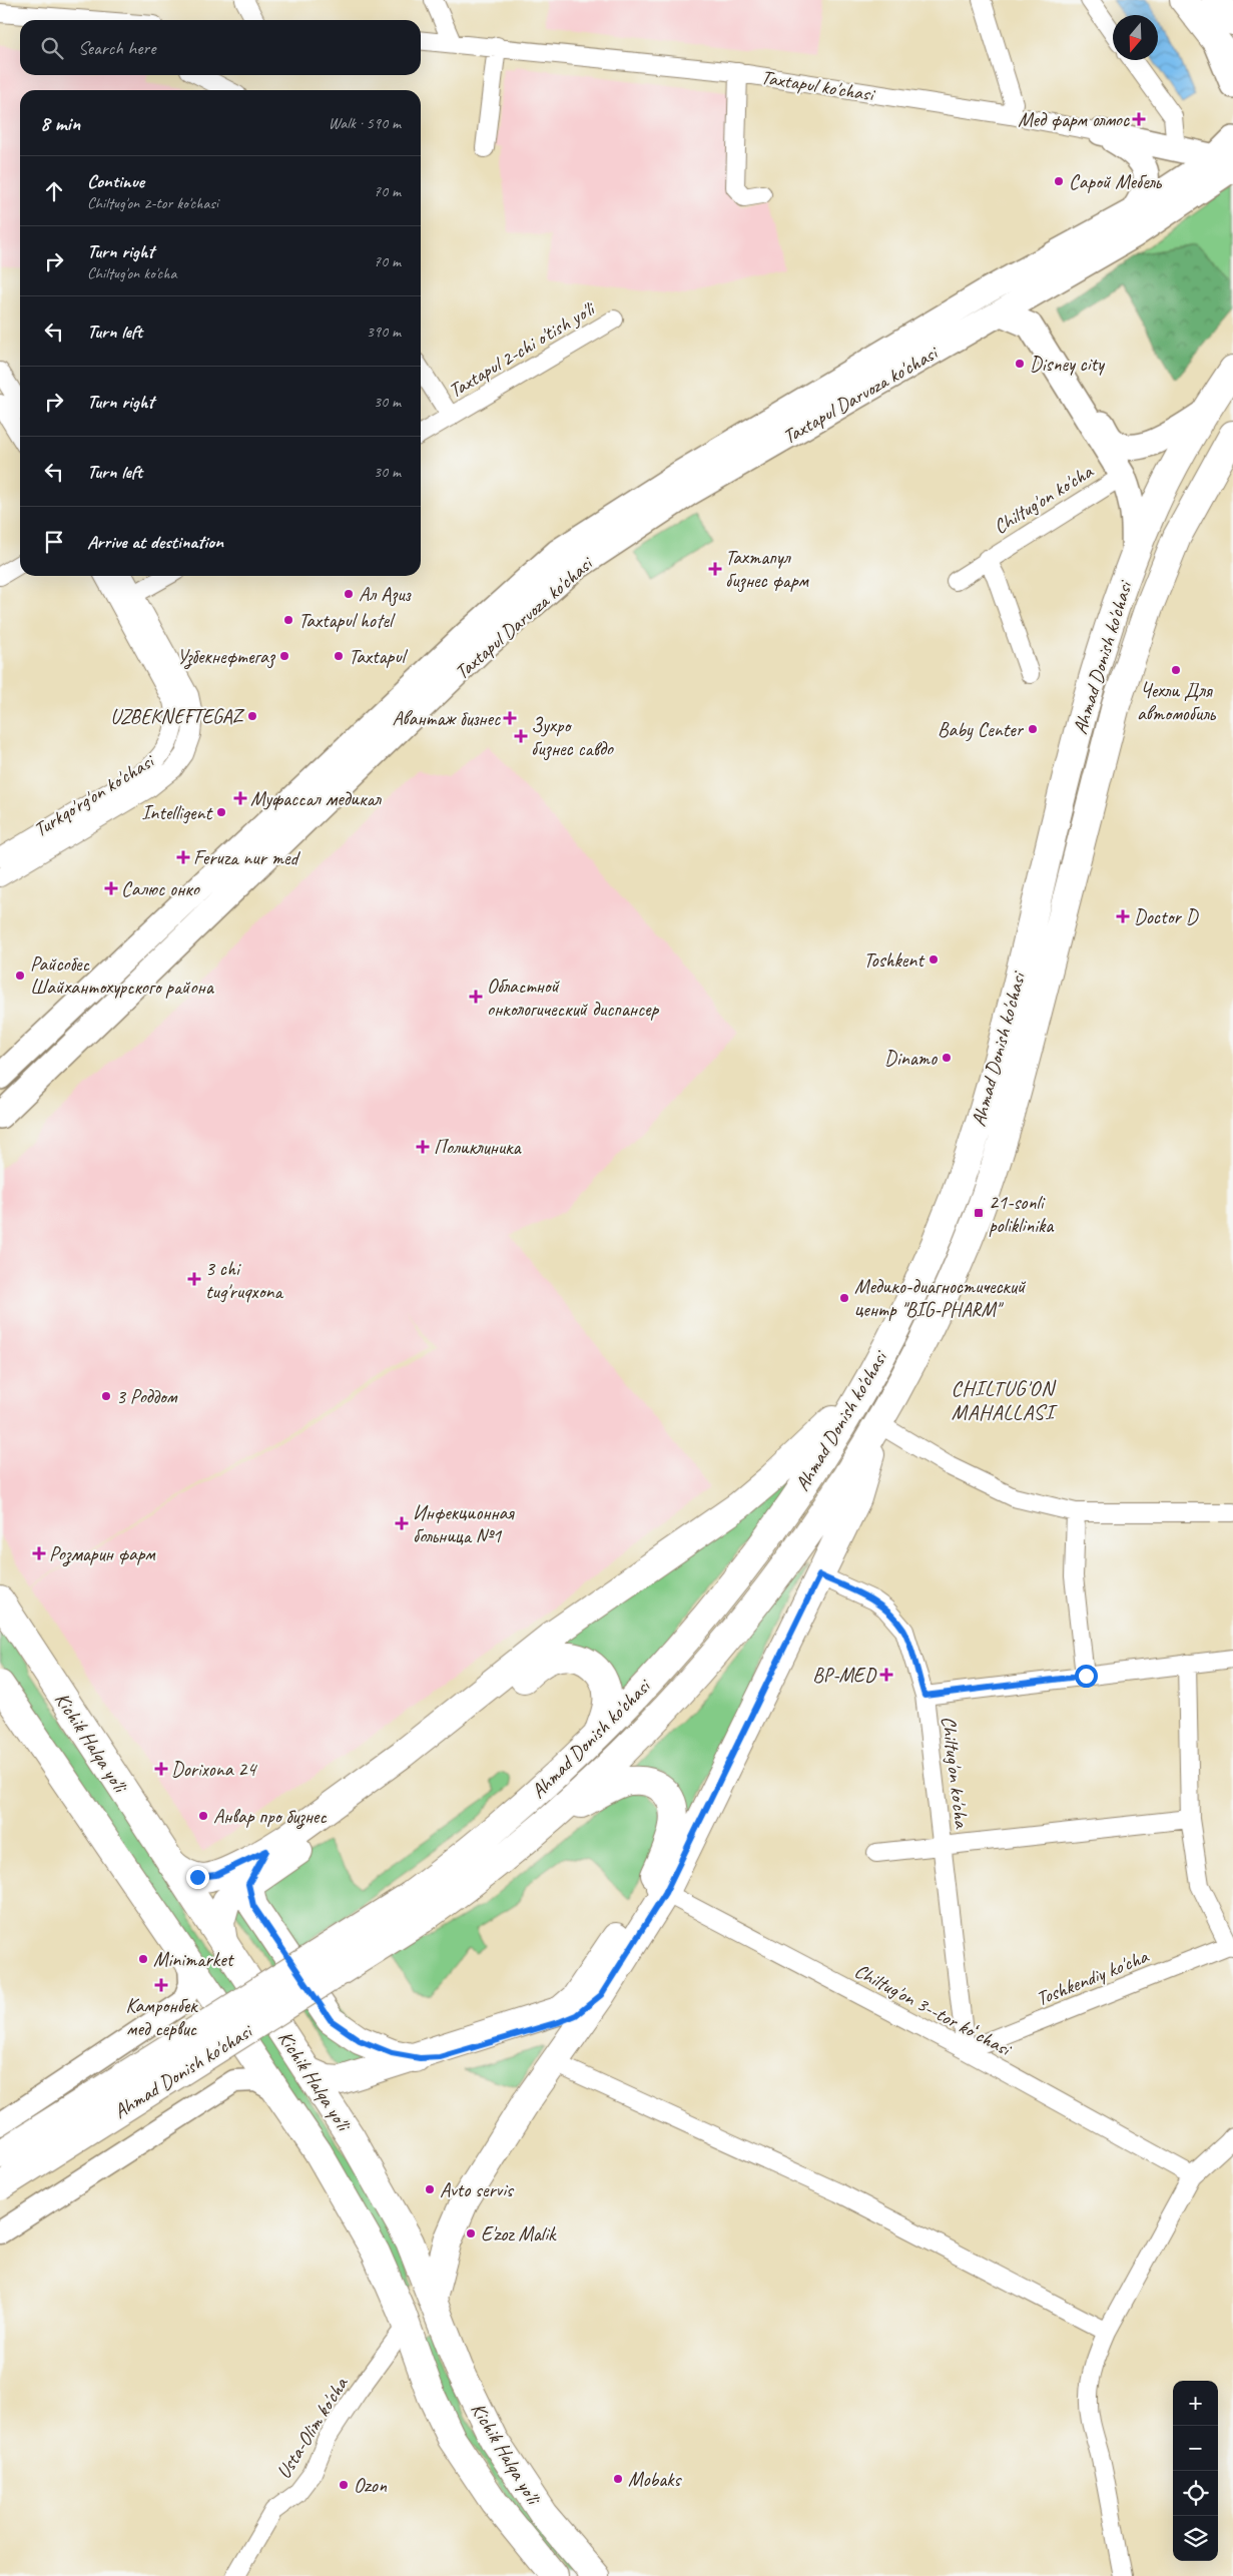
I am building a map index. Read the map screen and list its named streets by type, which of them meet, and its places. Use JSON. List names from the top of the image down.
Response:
{
  "streets": {
    "main road": [
      "Taxtapul ko'chasi",
      "Taxtapul Darvoza ko'chasi",
      "Ahmad Donish ko'chasi",
      "Kichik Halqa yo'li"
    ],
    "street": [
      "Taxtapul 2-chi o'tish yo'li",
      "Chiltug'on ko'cha",
      "Turkqo'rg'on ko'chasi",
      "Toshkendiy ko'cha",
      "Chiltug'on 3--tor koʻchasi",
      "Usta-Olim ko'cha"
    ]
  },
  "crossings": [
    ["Taxtapul ko'chasi", "Taxtapul Darvoza ko'chasi"],
    ["Chiltug'on ko'cha", "Toshkendiy ko'cha"],
    ["Chiltug'on ko'cha", "Chiltug'on 3--tor koʻchasi"],
    ["Ahmad Donish ko'chasi", "Kichik Halqa yo'li"],
    ["Kichik Halqa yo'li", "Usta-Olim ko'cha"],
    ["Toshkendiy ko'cha", "Chiltug'on 3--tor koʻchasi"]
  ],
  "districts": ["CHILTUG'ON MAHALLASI"],
  "places": {
    "health": [
      "Мед фарм олмос",
      "Тахтапул бизнес фарм",
      "Авантаж бизнес",
      "Зухро бизнес савдо",
      "Муфассал медикал",
      "Feruza nur med",
      "Салюс онко",
      "Doctor D",
      "Областной онкологический диспансер",
      "Поликлиника",
      "3 chi tug'ruqxona",
      "Инфекционная больница №1",
      "Розмарин фарм",
      "BP-MED",
      "Dorixona 24",
      "Камронбек мед сервис"
    ],
    "other": [
      "Сарой Мебель",
      "Disney city",
      "Ал Азиз",
      "Taxtapul hotel",
      "Узбекнефтегаз",
      "Taxtapul",
      "Чехли Для автомобиль",
      "UZBEKNEFTEGAZ",
      "Baby Center",
      "Intelligent",
      "Toshkent",
      "Райсобес Шайхантохурского района",
      "Dinamo",
      "Медико-диагностический центр \"BIG-PHARM\"",
      "3 Роддом",
      "Анвар про бизнес",
      "Minimarket",
      "Avto servis",
      "E'zoz Malik",
      "Mobaks",
      "Ozon"
    ],
    "transit": ["21-sonli poliklinika"]
  },
  "north": "bottom",
  "page": {
    "search": "Search here",
    "heading": ["8 min", "Walk · 590 m"],
    "list": [
      ["Continue", "Chiltug'on 2-tor ko'chasi", "70 m"],
      ["Turn right", "Chiltug'on ko'cha", "70 m"],
      ["Turn left", "390 m"],
      ["Turn right", "30 m"],
      ["Turn left", "30 m"],
      "Arrive at destination"
    ],
    "map_buttons": ["+", "−"]
  }
}
